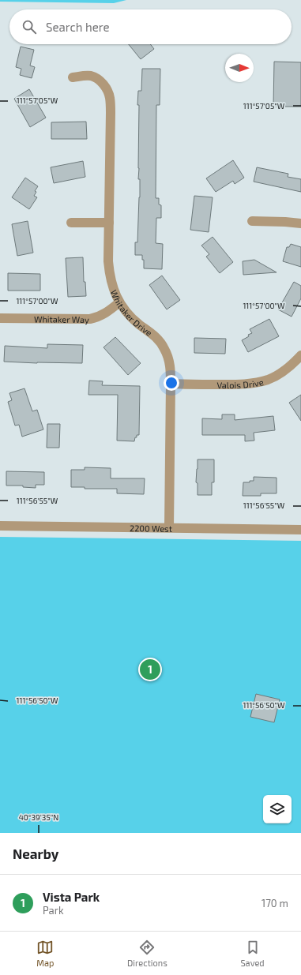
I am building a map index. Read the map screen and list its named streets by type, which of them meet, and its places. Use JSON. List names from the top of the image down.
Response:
{
  "streets": {
    "street": [
      "Whitaker Drive",
      "Whitaker Way",
      "Valois Drive",
      "2200 West"
    ]
  },
  "crossings": [
    ["Whitaker Drive", "Whitaker Way"],
    ["Whitaker Drive", "Valois Drive"],
    ["Whitaker Drive", "2200 West"]
  ],
  "north": "right",
  "page": {
    "search": "Search here",
    "pins": "1",
    "heading": "Nearby",
    "list": [
      {
        "mark": "1",
        "name": "Vista Park",
        "note": "Park",
        "value": "170 m"
      }
    ],
    "nav": ["Map", "Directions", "Saved"]
  },
  "coordinates": [
    "111°57'05\"W",
    "111°57'00\"W",
    "111°56'55\"W",
    "111°56'50\"W",
    "40°39'35\"N"
  ]
}
